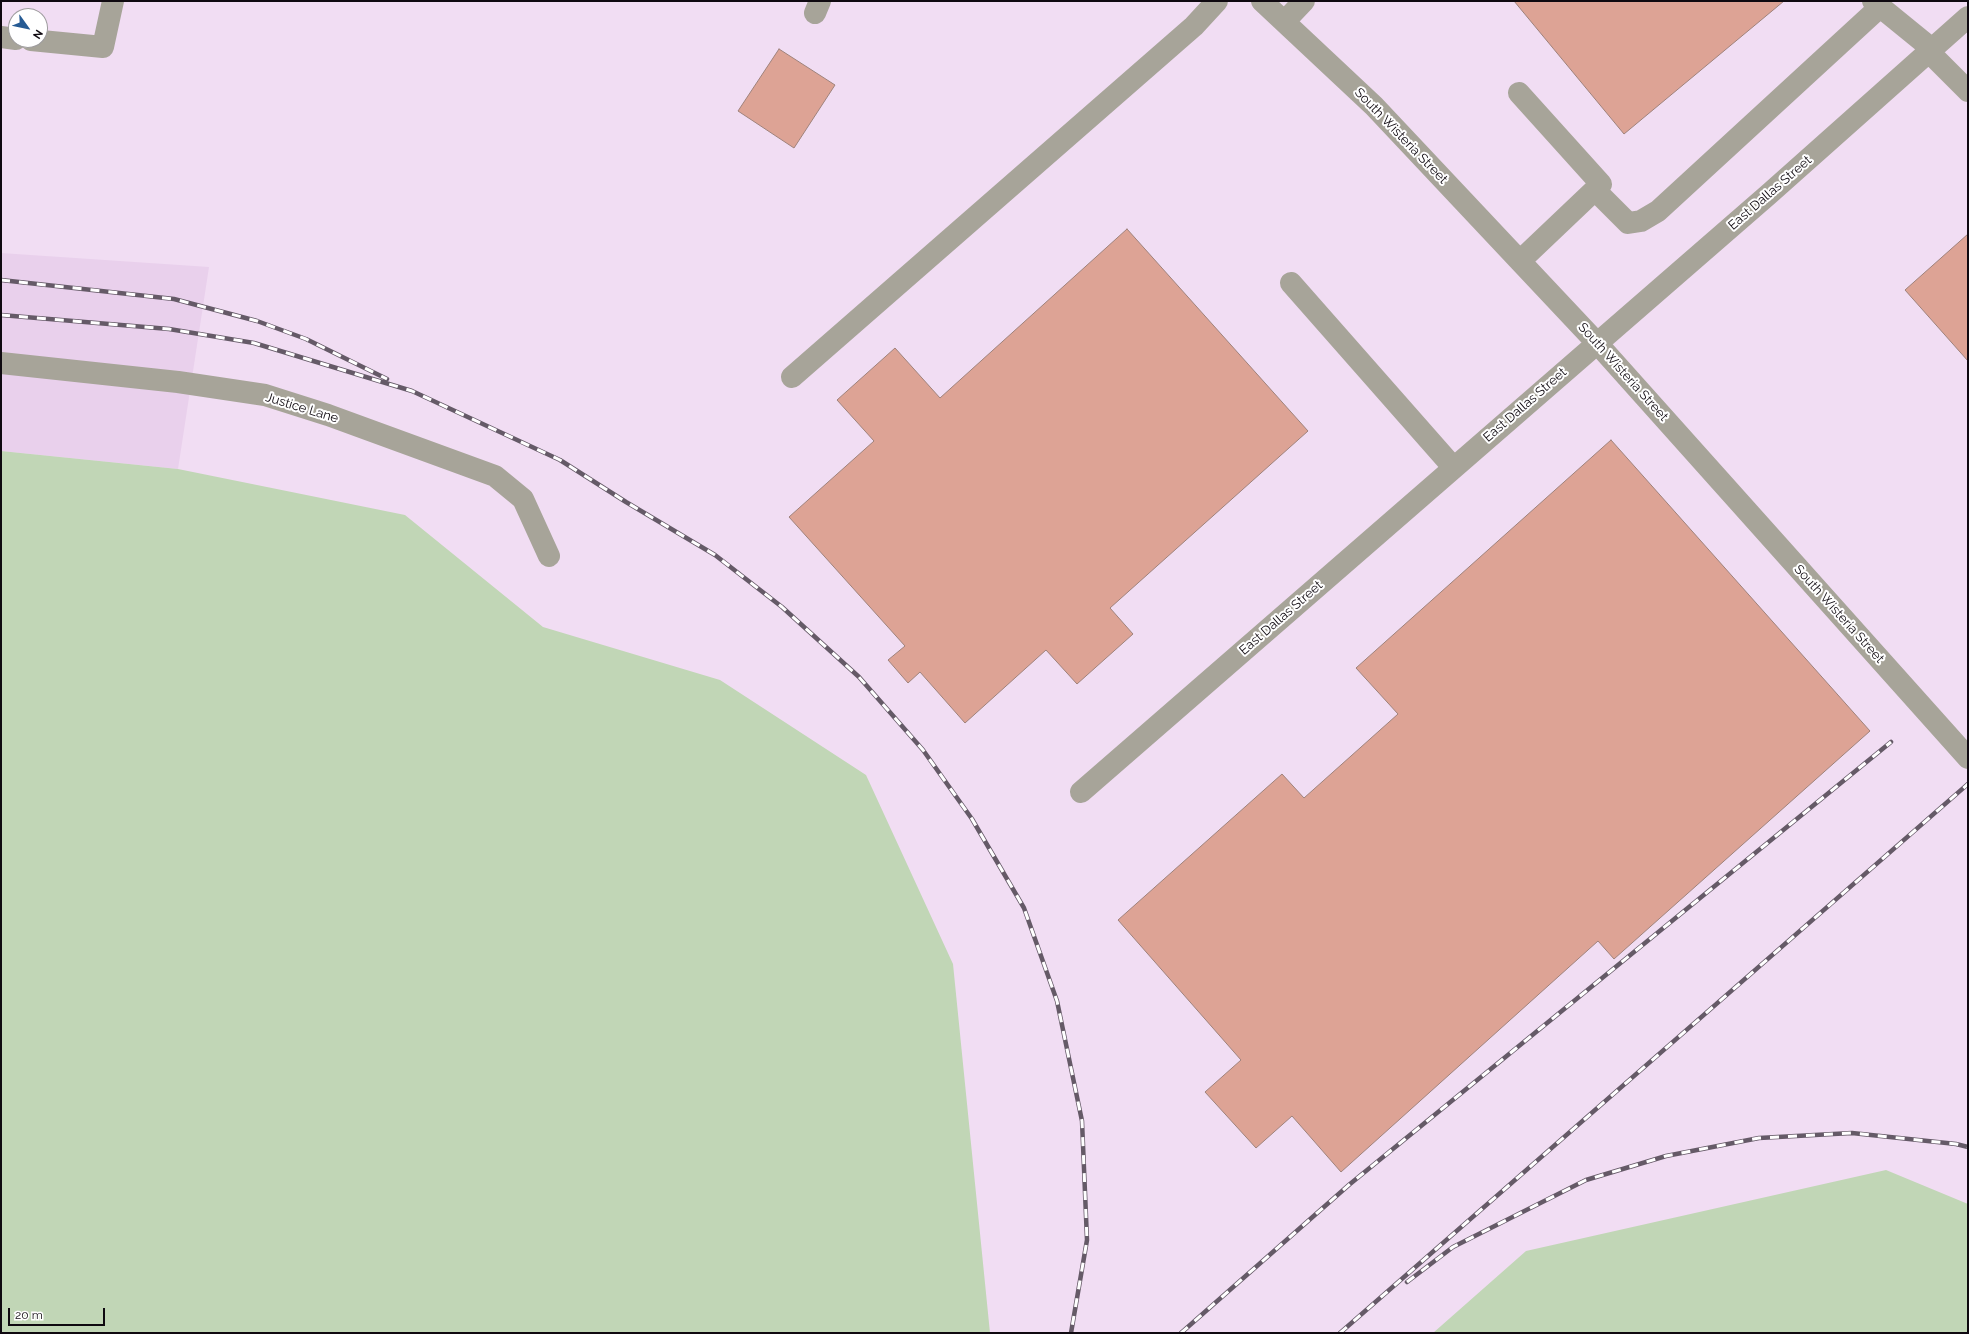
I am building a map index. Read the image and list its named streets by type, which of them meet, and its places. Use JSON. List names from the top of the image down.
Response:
{
  "streets": {
    "street": ["South Wisteria Street", "East Dallas Street", "Justice Lane"]
  },
  "crossings": [
    ["South Wisteria Street", "East Dallas Street"]
  ],
  "scale_bar": "20 m",
  "north": "bottom right"
}
